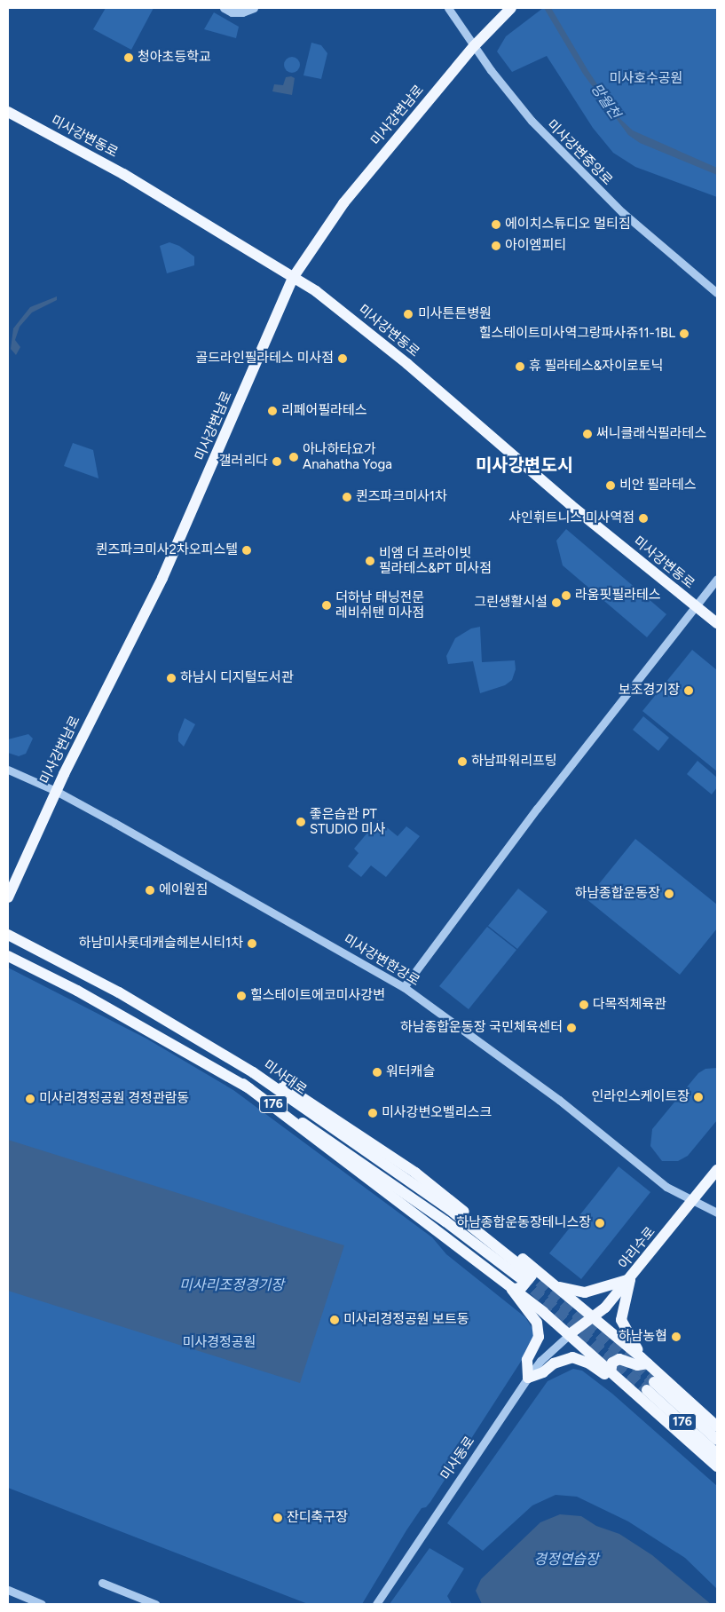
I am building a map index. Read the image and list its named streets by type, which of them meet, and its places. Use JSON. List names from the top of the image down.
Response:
{
  "streets": {
    "main road": [
      "미사강변남로",
      "미사강변동로",
      "미사대로",
      "176",
      "아리수로"
    ],
    "street": ["미사강변중앙로", "미사강변한강로", "미사동로"]
  },
  "crossings": [
    ["미사강변남로", "미사강변동로"],
    ["미사강변남로", "미사강변중앙로"],
    ["미사강변남로", "미사강변한강로"],
    ["미사강변한강로", "아리수로"],
    ["아리수로", "미사동로"]
  ],
  "districts": ["미사강변도시"],
  "water": ["망월천", "미사리조정경기장", "경정연습장"],
  "parks": ["미사호수공원", "미사경정공원"],
  "places": [
    "청아초등학교",
    "에이치스튜디오 멀티짐",
    "아이엠피티",
    "미사튼튼병원",
    "힐스테이트미사역그랑파사쥬11-1BL",
    "골드라인필라테스 미사점",
    "휴 필라테스&자이로토닉",
    "리페어필라테스",
    "써니클래식필라테스",
    "아나하타요가 Anahatha Yoga",
    "갤러리다",
    "비안 필라테스",
    "퀸즈파크미사1차",
    "샤인휘트니스 미사역점",
    "퀸즈파크미사2차오피스텔",
    "비엠 더 프라이빗 필라테스&PT 미사점",
    "라움핏필라테스",
    "그린생활시설",
    "더하남 태닝전문 레비쉬탠 미사점",
    "하남시 디지털도서관",
    "보조경기장",
    "하남파워리프팅",
    "좋은습관 PT STUDIO 미사",
    "에이원짐",
    "하남종합운동장",
    "하남미사롯데캐슬헤븐시티1차",
    "힐스테이트에코미사강변",
    "다목적체육관",
    "하남종합운동장 국민체육센터",
    "워터캐슬",
    "인라인스케이트장",
    "미사리경정공원 경정관람동",
    "미사강변오벨리스크",
    "하남종합운동장테니스장",
    "미사리경정공원 보트동",
    "하남농협",
    "잔디축구장"
  ]
}
